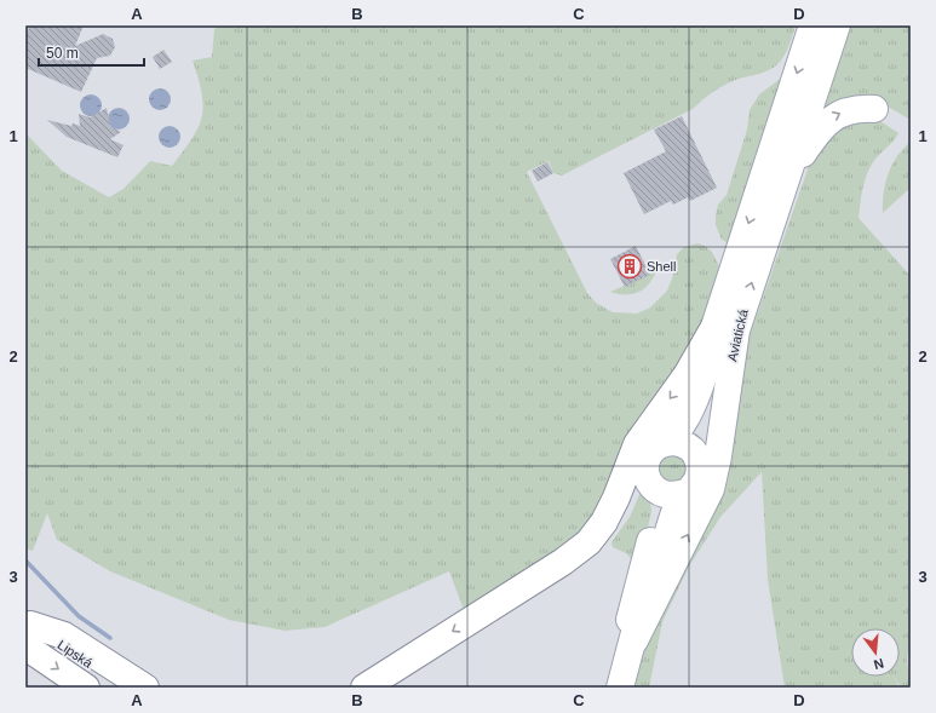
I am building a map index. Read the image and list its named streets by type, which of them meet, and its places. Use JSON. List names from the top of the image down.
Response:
{
  "streets": {
    "main road": ["Aviatická", "Lipská"]
  },
  "places": {
    "building": ["Shell"]
  },
  "scale_bar": "50 m",
  "north": "bottom",
  "grid": {
    "columns": [
      "A",
      "B",
      "C",
      "D"
    ],
    "rows": ["1", "2", "3"]
  }
}
